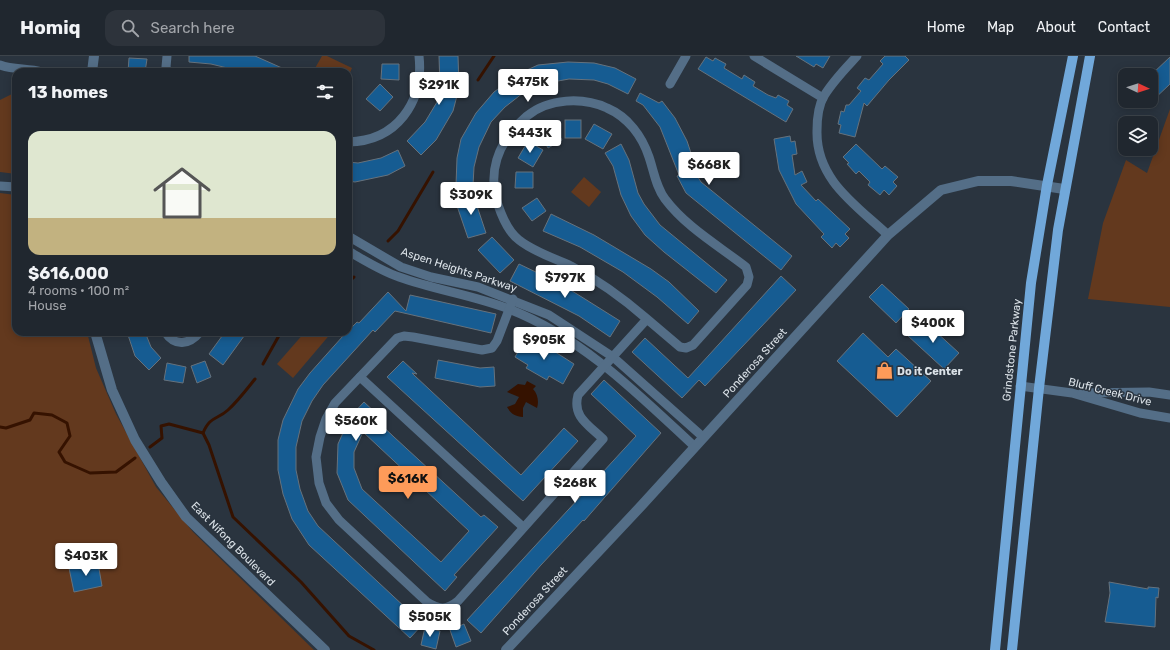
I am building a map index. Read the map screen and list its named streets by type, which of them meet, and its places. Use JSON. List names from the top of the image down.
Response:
{
  "streets": {
    "main road": ["Grindstone Parkway"],
    "street": [
      "Aspen Heights Parkway",
      "Ponderosa Street",
      "Bluff Creek Drive",
      "East Nifong Boulevard"
    ]
  },
  "crossings": [
    ["Aspen Heights Parkway", "Ponderosa Street"],
    ["Grindstone Parkway", "Ponderosa Street"],
    ["Grindstone Parkway", "Bluff Creek Drive"]
  ],
  "places": {
    "shop": ["Do it Center"]
  },
  "north": "right",
  "page": {
    "header": "Homiq",
    "search": "Search here",
    "nav": [
      "Home",
      "Map",
      "About",
      "Contact"
    ],
    "heading": "13 homes",
    "price": [
      "$475K",
      "$291K",
      "$443K",
      "$668K",
      "$309K",
      "$797K",
      "$400K",
      "$905K",
      "$560K",
      "$616K",
      "$268K",
      "$403K",
      "$505K"
    ],
    "list": [
      {
        "name": "$616,000",
        "note": "4 rooms · 100 m² · House"
      }
    ]
  }
}
